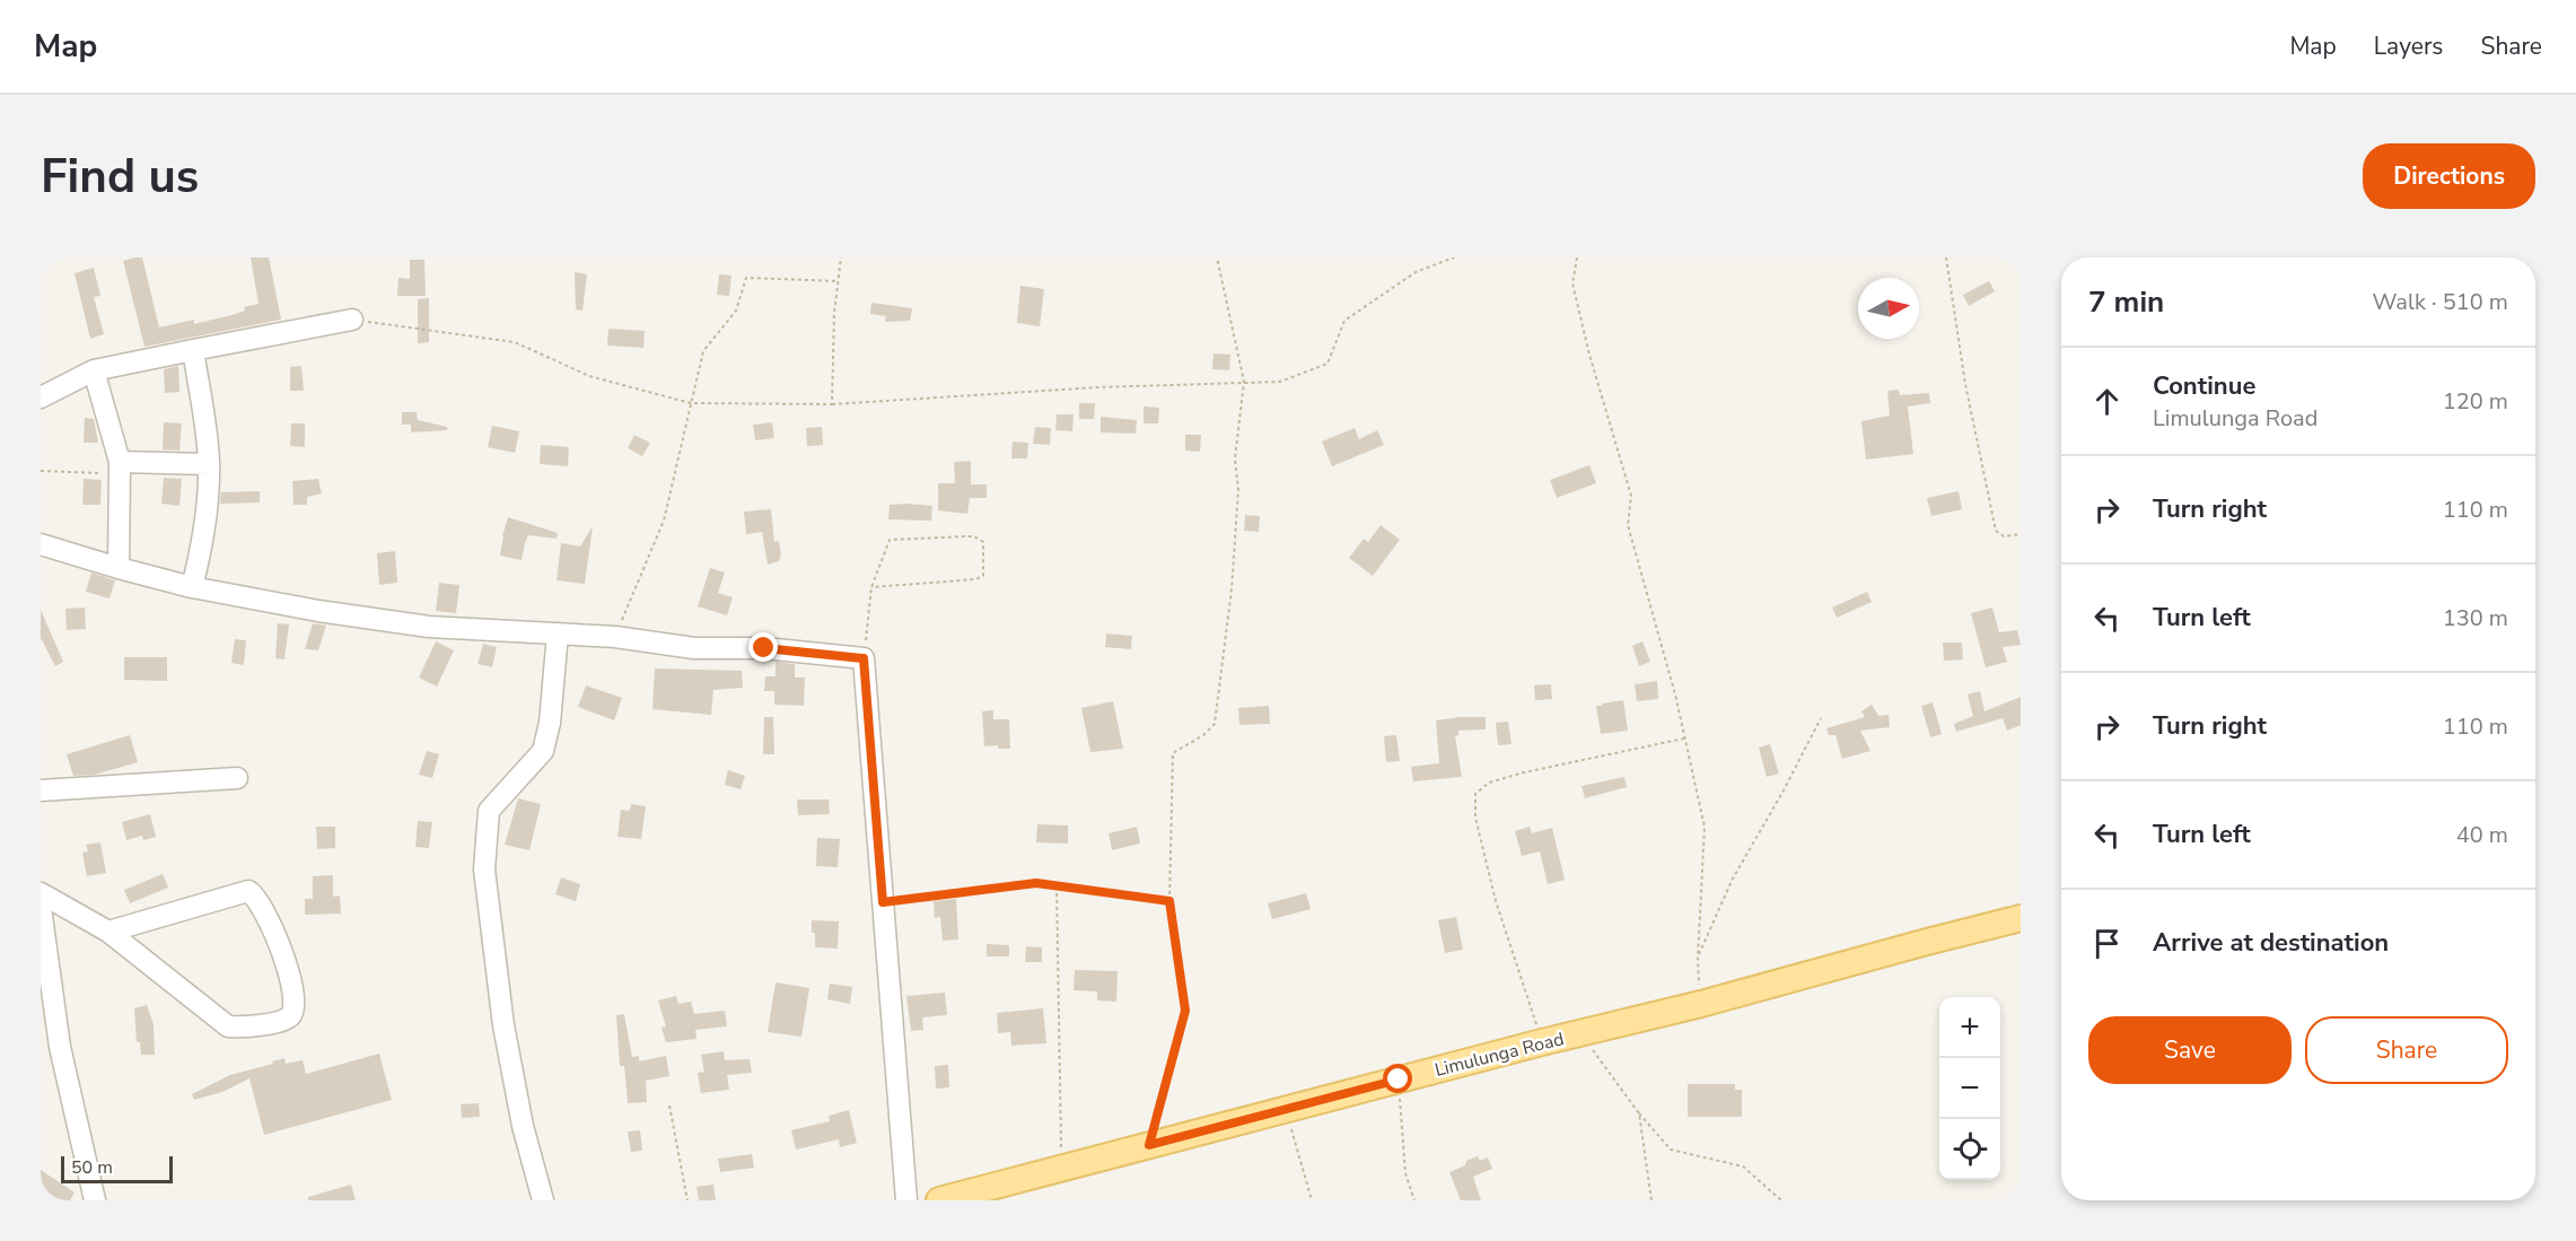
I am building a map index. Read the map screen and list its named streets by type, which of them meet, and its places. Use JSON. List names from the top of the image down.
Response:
{
  "streets": {
    "main road": ["Limulunga Road"]
  },
  "scale_bar": "50 m",
  "north": "right",
  "page": {
    "header": "Map",
    "nav": ["Map", "Layers", "Share"],
    "buttons": [
      "Directions",
      ["Save", "Share"]
    ],
    "title": "Find us",
    "heading": ["7 min", "Walk · 510 m"],
    "list": [
      ["Continue", "Limulunga Road", "120 m"],
      ["Turn right", "110 m"],
      ["Turn left", "130 m"],
      ["Turn right", "110 m"],
      ["Turn left", "40 m"],
      "Arrive at destination"
    ],
    "map_buttons": ["+", "−"],
    "scale": "50 m"
  }
}
